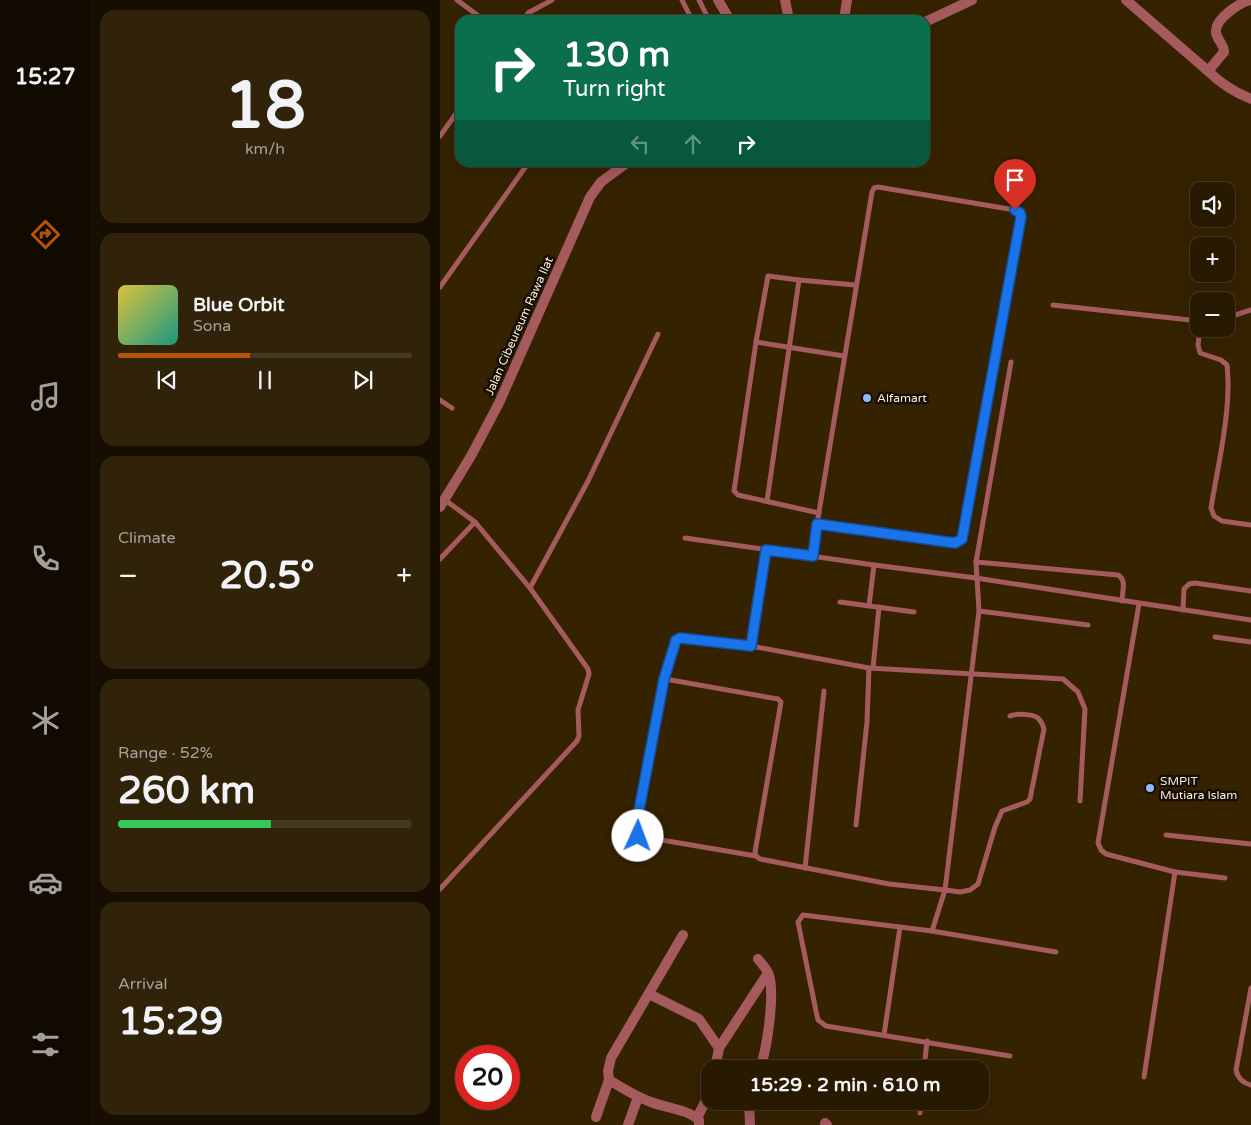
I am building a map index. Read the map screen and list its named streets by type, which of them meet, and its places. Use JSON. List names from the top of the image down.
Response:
{
  "streets": {
    "street": ["Jalan Cibeureum Rawa Ilat"]
  },
  "places": ["Alfamart", "SMPIT Mutiara Islam"],
  "page": {
    "tabs": "15:27",
    "tile": [
      ["18", "km/h"],
      "Climate",
      ["Range · 52%", "260 km"],
      ["Arrival", "15:29"]
    ],
    "turn": ["130 m", "Turn right"],
    "map_buttons": ["+", "−"],
    "song": ["Blue Orbit", "Sona"],
    "heat": ["−", "20.5°", "+"],
    "limit": "20",
    "trip": "15:29 · 2 min · 610 m"
  }
}
